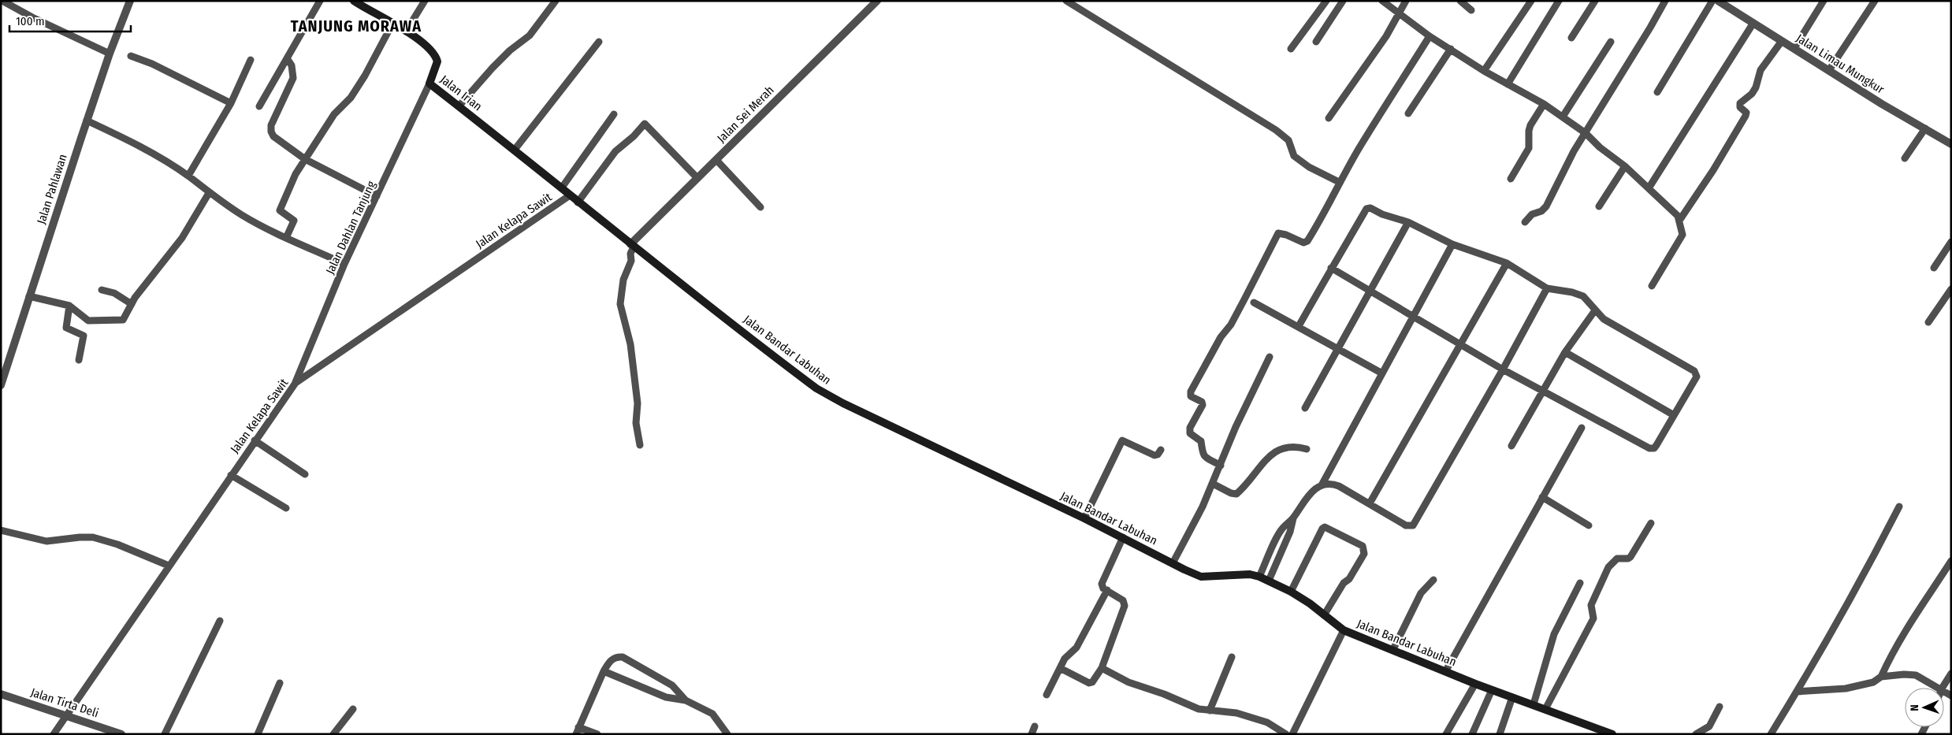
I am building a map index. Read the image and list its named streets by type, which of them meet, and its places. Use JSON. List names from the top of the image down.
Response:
{
  "streets": {
    "main road": ["Jalan Irian", "Jalan Bandar Labuhan"],
    "street": [
      "Jalan Limau Mungkur",
      "Jalan Sei Merah",
      "Jalan Pahlawan",
      "Jalan Kelapa Sawit",
      "Jalan Dahlan Tanjung",
      "Jalan Tirta Deli"
    ]
  },
  "crossings": [
    ["Jalan Irian", "Jalan Kelapa Sawit"],
    ["Jalan Irian", "Jalan Dahlan Tanjung"],
    ["Jalan Irian", "Jalan Bandar Labuhan"],
    ["Jalan Sei Merah", "Jalan Bandar Labuhan"],
    ["Jalan Kelapa Sawit", "Jalan Dahlan Tanjung"],
    ["Jalan Kelapa Sawit", "Jalan Tirta Deli"]
  ],
  "districts": ["TANJUNG MORAWA"],
  "scale_bar": "100 m",
  "north": "left"
}
